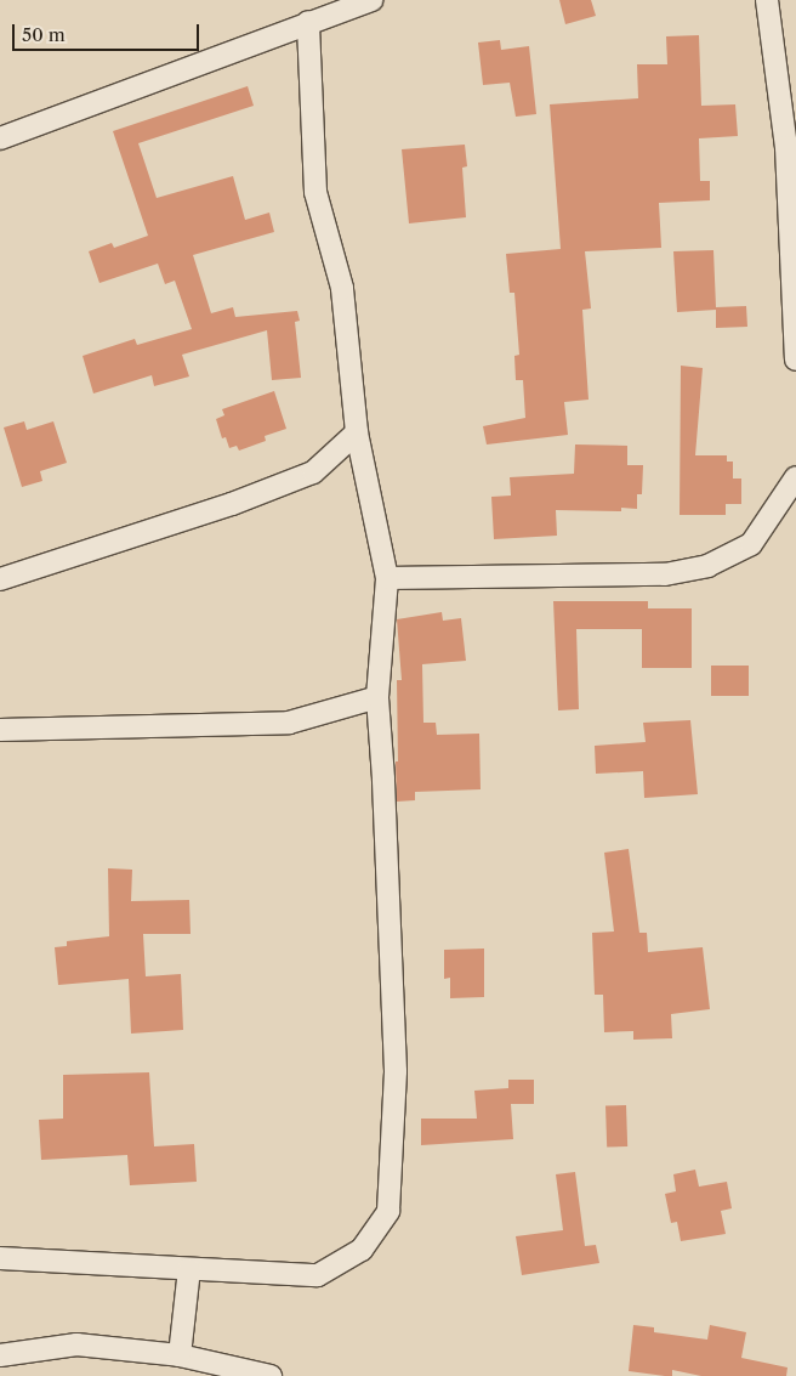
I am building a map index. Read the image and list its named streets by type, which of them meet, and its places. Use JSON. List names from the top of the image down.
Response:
{
  "scale_bar": "50 m"
}
